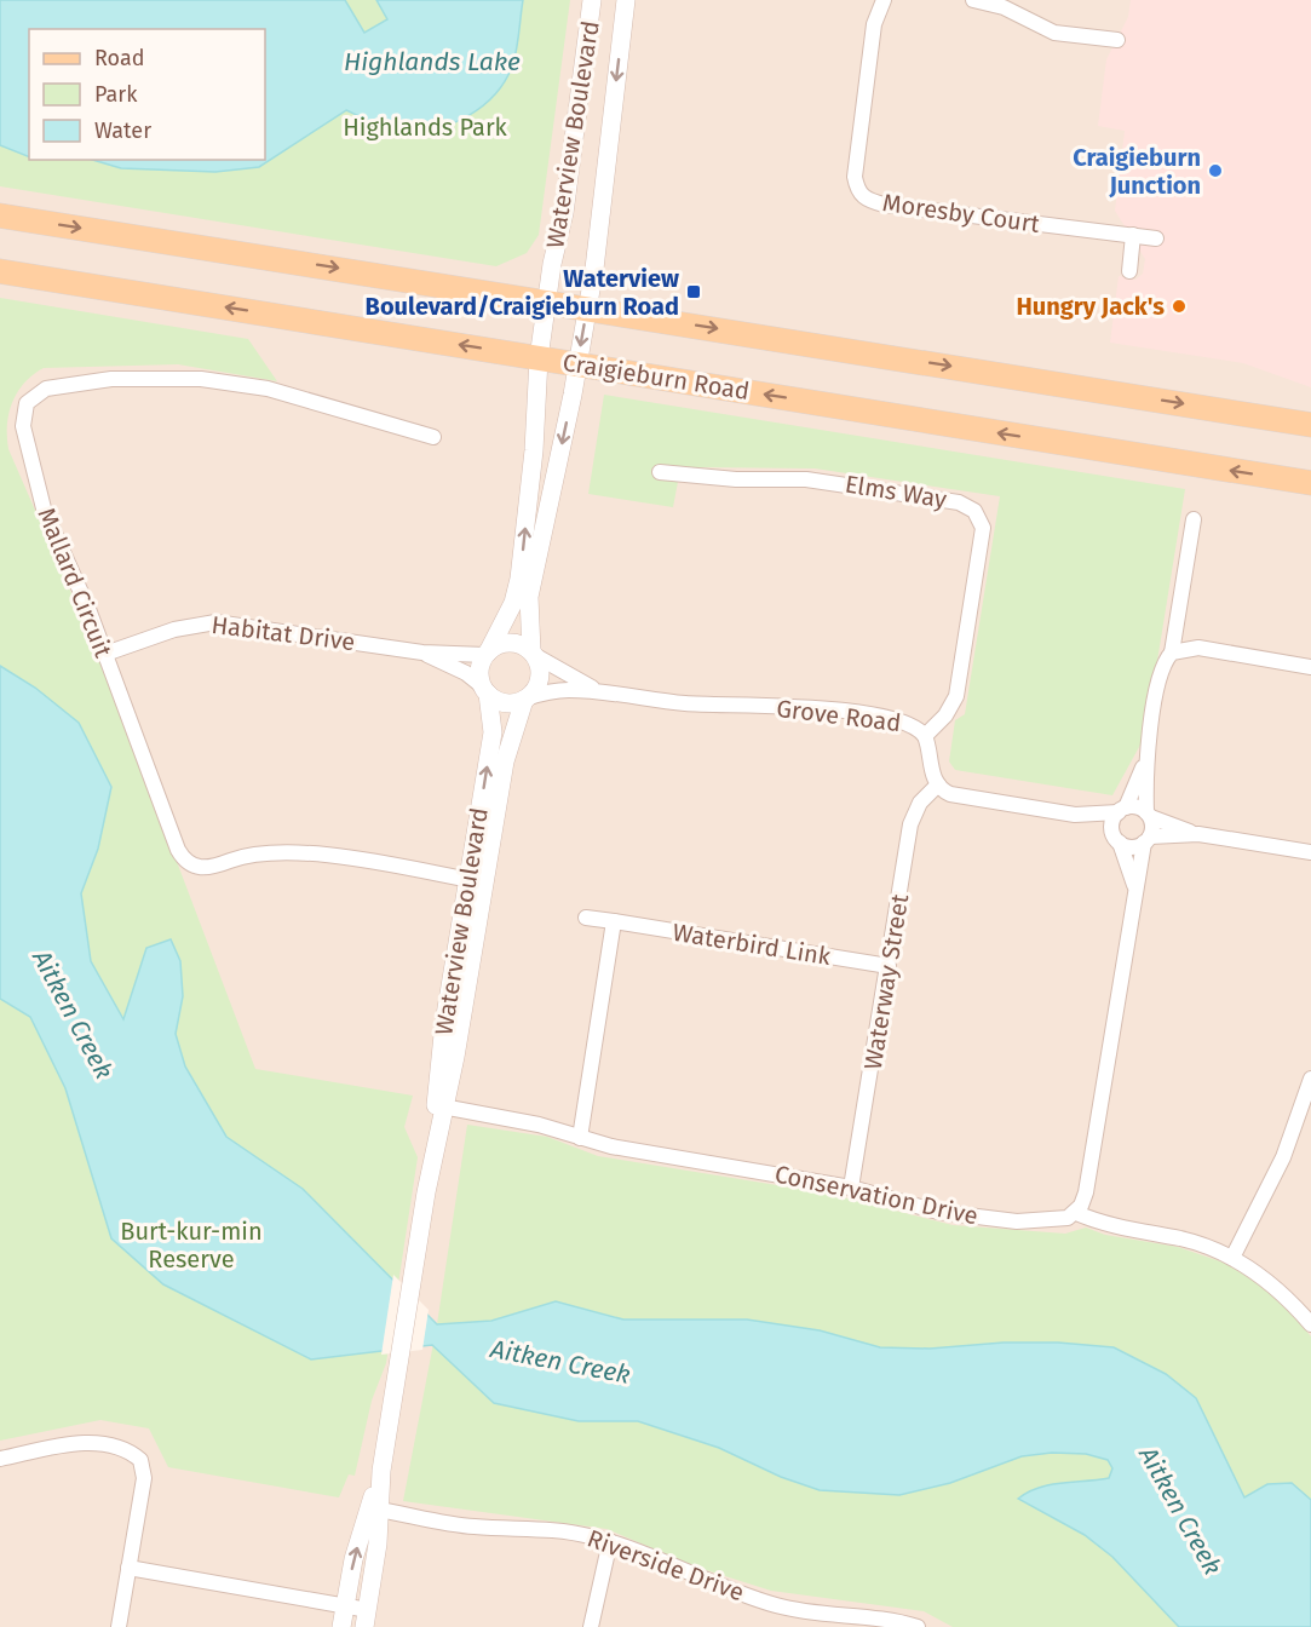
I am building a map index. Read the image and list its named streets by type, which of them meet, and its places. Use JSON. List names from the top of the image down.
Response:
{
  "streets": {
    "main road": ["Craigieburn Road"],
    "street": [
      "Waterview Boulevard",
      "Moresby Court",
      "Elms Way",
      "Mallard Circuit",
      "Habitat Drive",
      "Grove Road",
      "Waterbird Link",
      "Waterway Street",
      "Conservation Drive",
      "Riverside Drive"
    ]
  },
  "crossings": [
    ["Waterview Boulevard", "Craigieburn Road"],
    ["Waterview Boulevard", "Mallard Circuit"],
    ["Waterview Boulevard", "Habitat Drive"],
    ["Waterview Boulevard", "Grove Road"],
    ["Waterview Boulevard", "Conservation Drive"],
    ["Waterview Boulevard", "Riverside Drive"],
    ["Elms Way", "Grove Road"],
    ["Mallard Circuit", "Habitat Drive"],
    ["Habitat Drive", "Grove Road"],
    ["Grove Road", "Waterway Street"],
    ["Waterbird Link", "Waterway Street"],
    ["Waterway Street", "Conservation Drive"]
  ],
  "water": ["Highlands Lake", "Aitken Creek"],
  "parks": ["Highlands Park", "Burt-kur-min Reserve"],
  "places": {
    "other": ["Craigieburn Junction", "Hungry Jack's"],
    "transit": ["Waterview Boulevard/Craigieburn Road"]
  },
  "legend": ["Road", "Park", "Water"]
}
